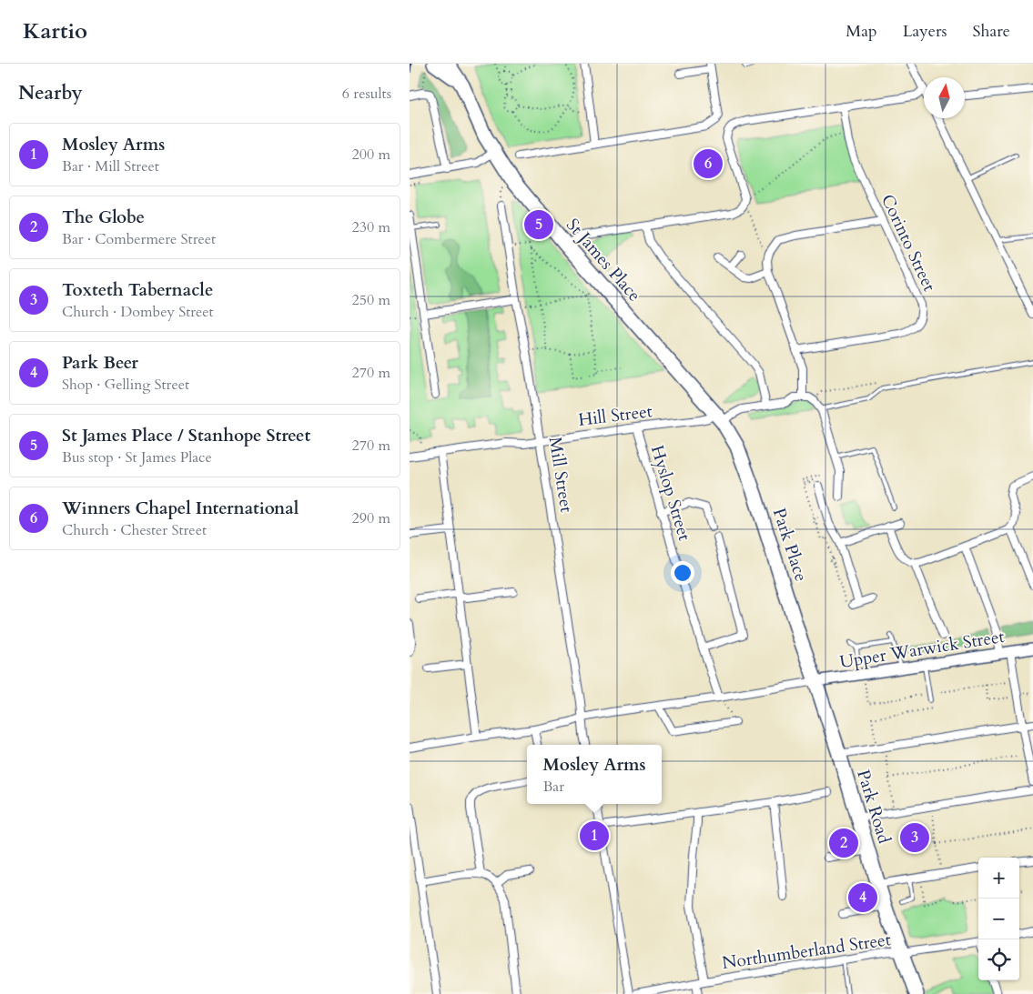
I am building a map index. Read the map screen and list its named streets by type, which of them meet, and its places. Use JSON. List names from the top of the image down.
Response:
{
  "streets": {
    "highway": ["St James Place", "Park Place", "Park Road"],
    "main road": ["Upper Warwick Street"],
    "street": [
      "Corinto Street",
      "Hill Street",
      "Mill Street",
      "Hyslop Street",
      "Northumberland Street"
    ]
  },
  "crossings": [
    ["St James Place", "Hill Street"],
    ["St James Place", "Park Place"],
    ["Hill Street", "Mill Street"],
    ["Hill Street", "Hyslop Street"],
    ["Hill Street", "Park Place"],
    ["Park Place", "Upper Warwick Street"],
    ["Park Place", "Park Road"],
    ["Upper Warwick Street", "Park Road"],
    ["Park Road", "Northumberland Street"]
  ],
  "north": "top",
  "page": {
    "header": "Kartio",
    "nav": ["Map", "Layers", "Share"],
    "heading": ["Nearby", "6 results"],
    "list": [
      {
        "mark": "1",
        "name": "Mosley Arms",
        "note": "Bar · Mill Street",
        "value": "200 m"
      },
      {
        "mark": "2",
        "name": "The Globe",
        "note": "Bar · Combermere Street",
        "value": "230 m"
      },
      {
        "mark": "3",
        "name": "Toxteth Tabernacle",
        "note": "Church · Dombey Street",
        "value": "250 m"
      },
      {
        "mark": "4",
        "name": "Park Beer",
        "note": "Shop · Gelling Street",
        "value": "270 m"
      },
      {
        "mark": "5",
        "name": "St James Place / Stanhope Street",
        "note": "Bus stop · St James Place",
        "value": "270 m"
      },
      {
        "mark": "6",
        "name": "Winners Chapel International",
        "note": "Church · Chester Street",
        "value": "290 m"
      }
    ],
    "pins": [
      "6",
      "5",
      "1",
      "3",
      "2",
      "4"
    ],
    "popup": ["Mosley Arms", "Bar"],
    "map_buttons": ["+", "−"]
  }
}
